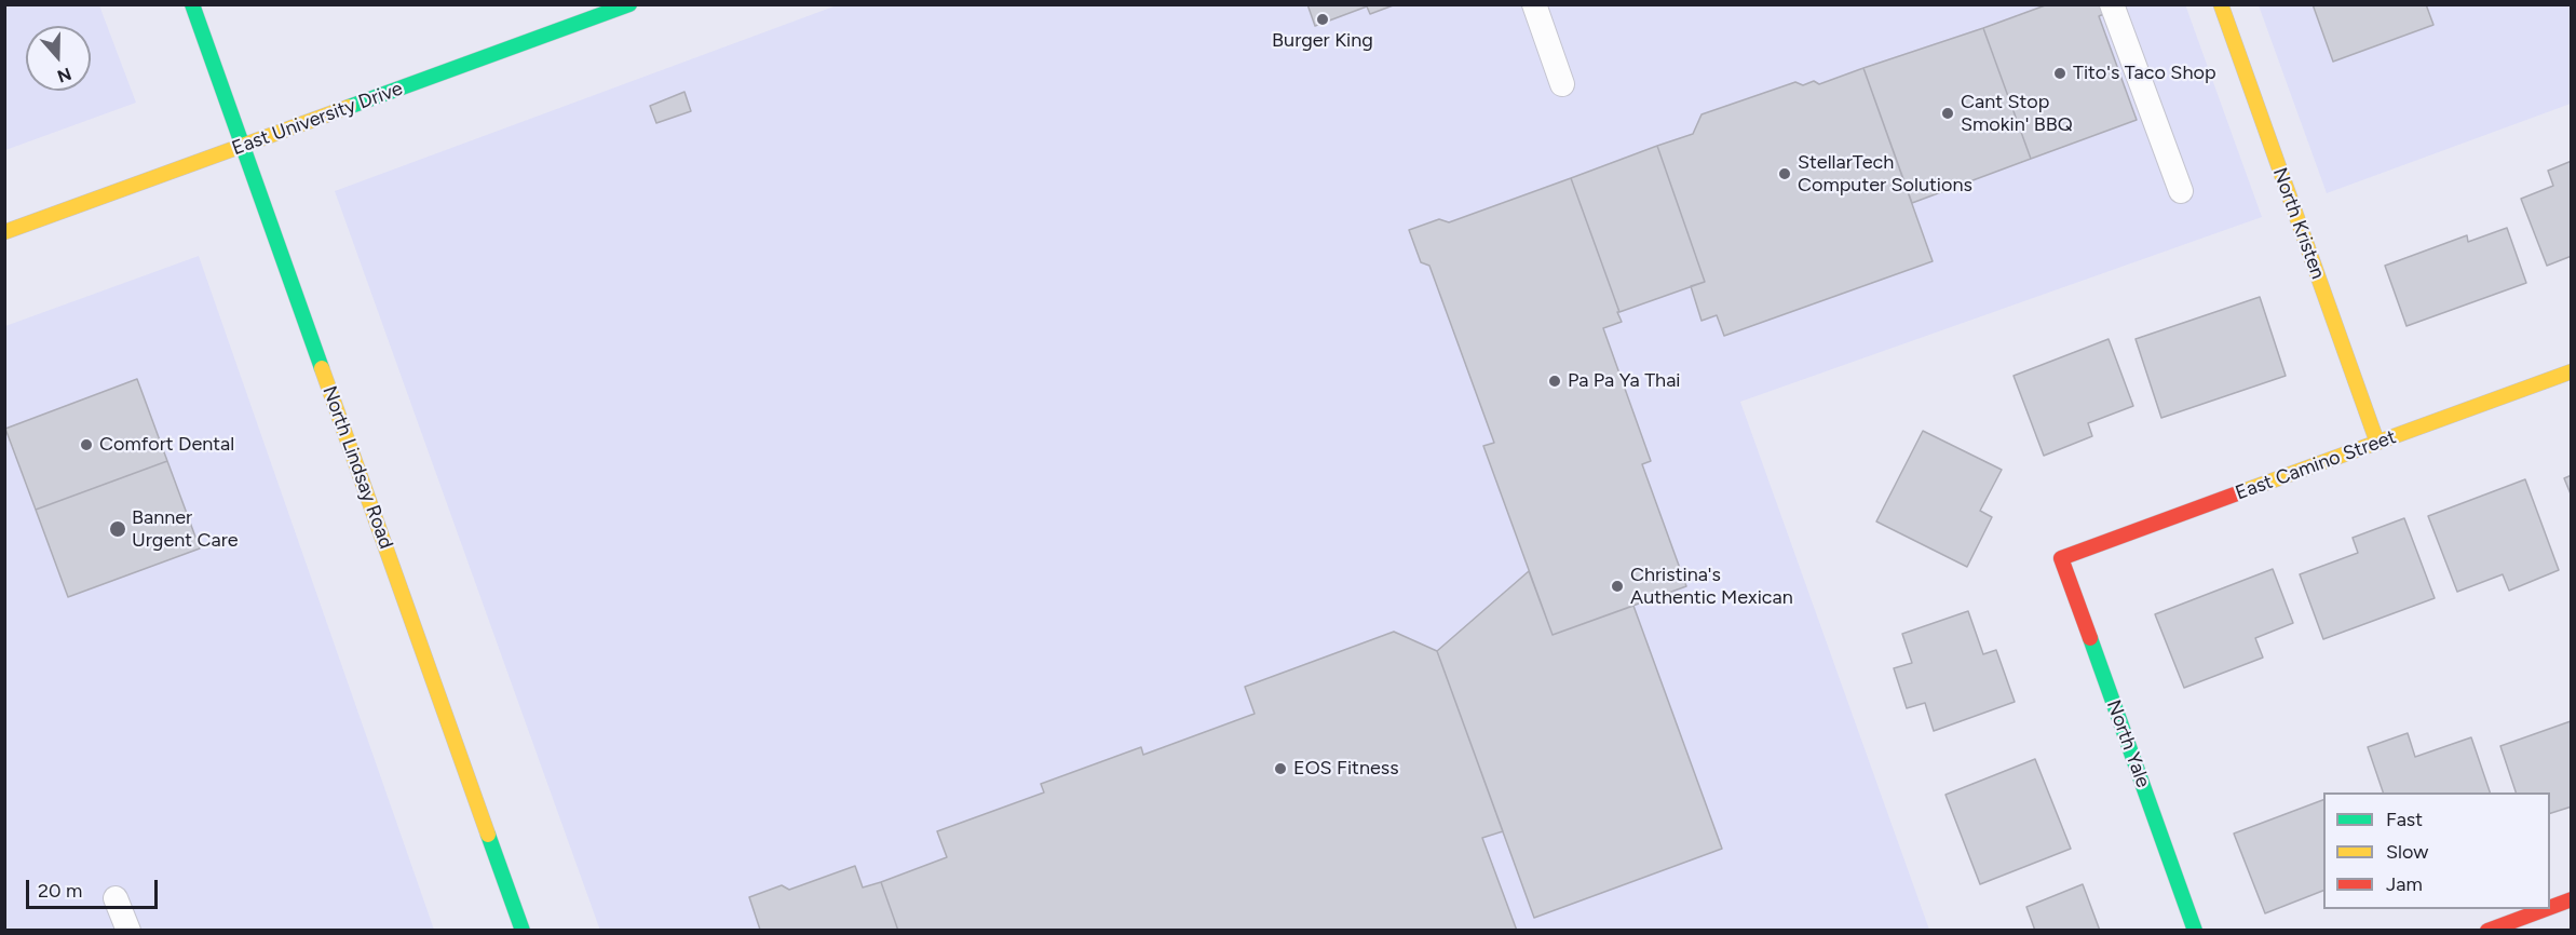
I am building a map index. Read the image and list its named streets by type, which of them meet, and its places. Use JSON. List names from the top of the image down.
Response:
{
  "streets": {
    "main road": [
      "East University Drive",
      "North Kristen",
      "East Camino Street",
      "North Lindsay Road",
      "North Yale"
    ]
  },
  "crossings": [
    ["East University Drive", "North Lindsay Road"],
    ["North Kristen", "East Camino Street"],
    ["East Camino Street", "North Yale"]
  ],
  "places": [
    "Burger King",
    "Tito's Taco Shop",
    "Cant Stop Smokin' BBQ",
    "StellarTech Computer Solutions",
    "Pa Pa Ya Thai",
    "Comfort Dental",
    "Banner Urgent Care",
    "Christina's Authentic Mexican",
    "EOS Fitness"
  ],
  "legend": ["Fast", "Slow", "Jam"],
  "scale_bar": "20 m",
  "north": "bottom"
}
